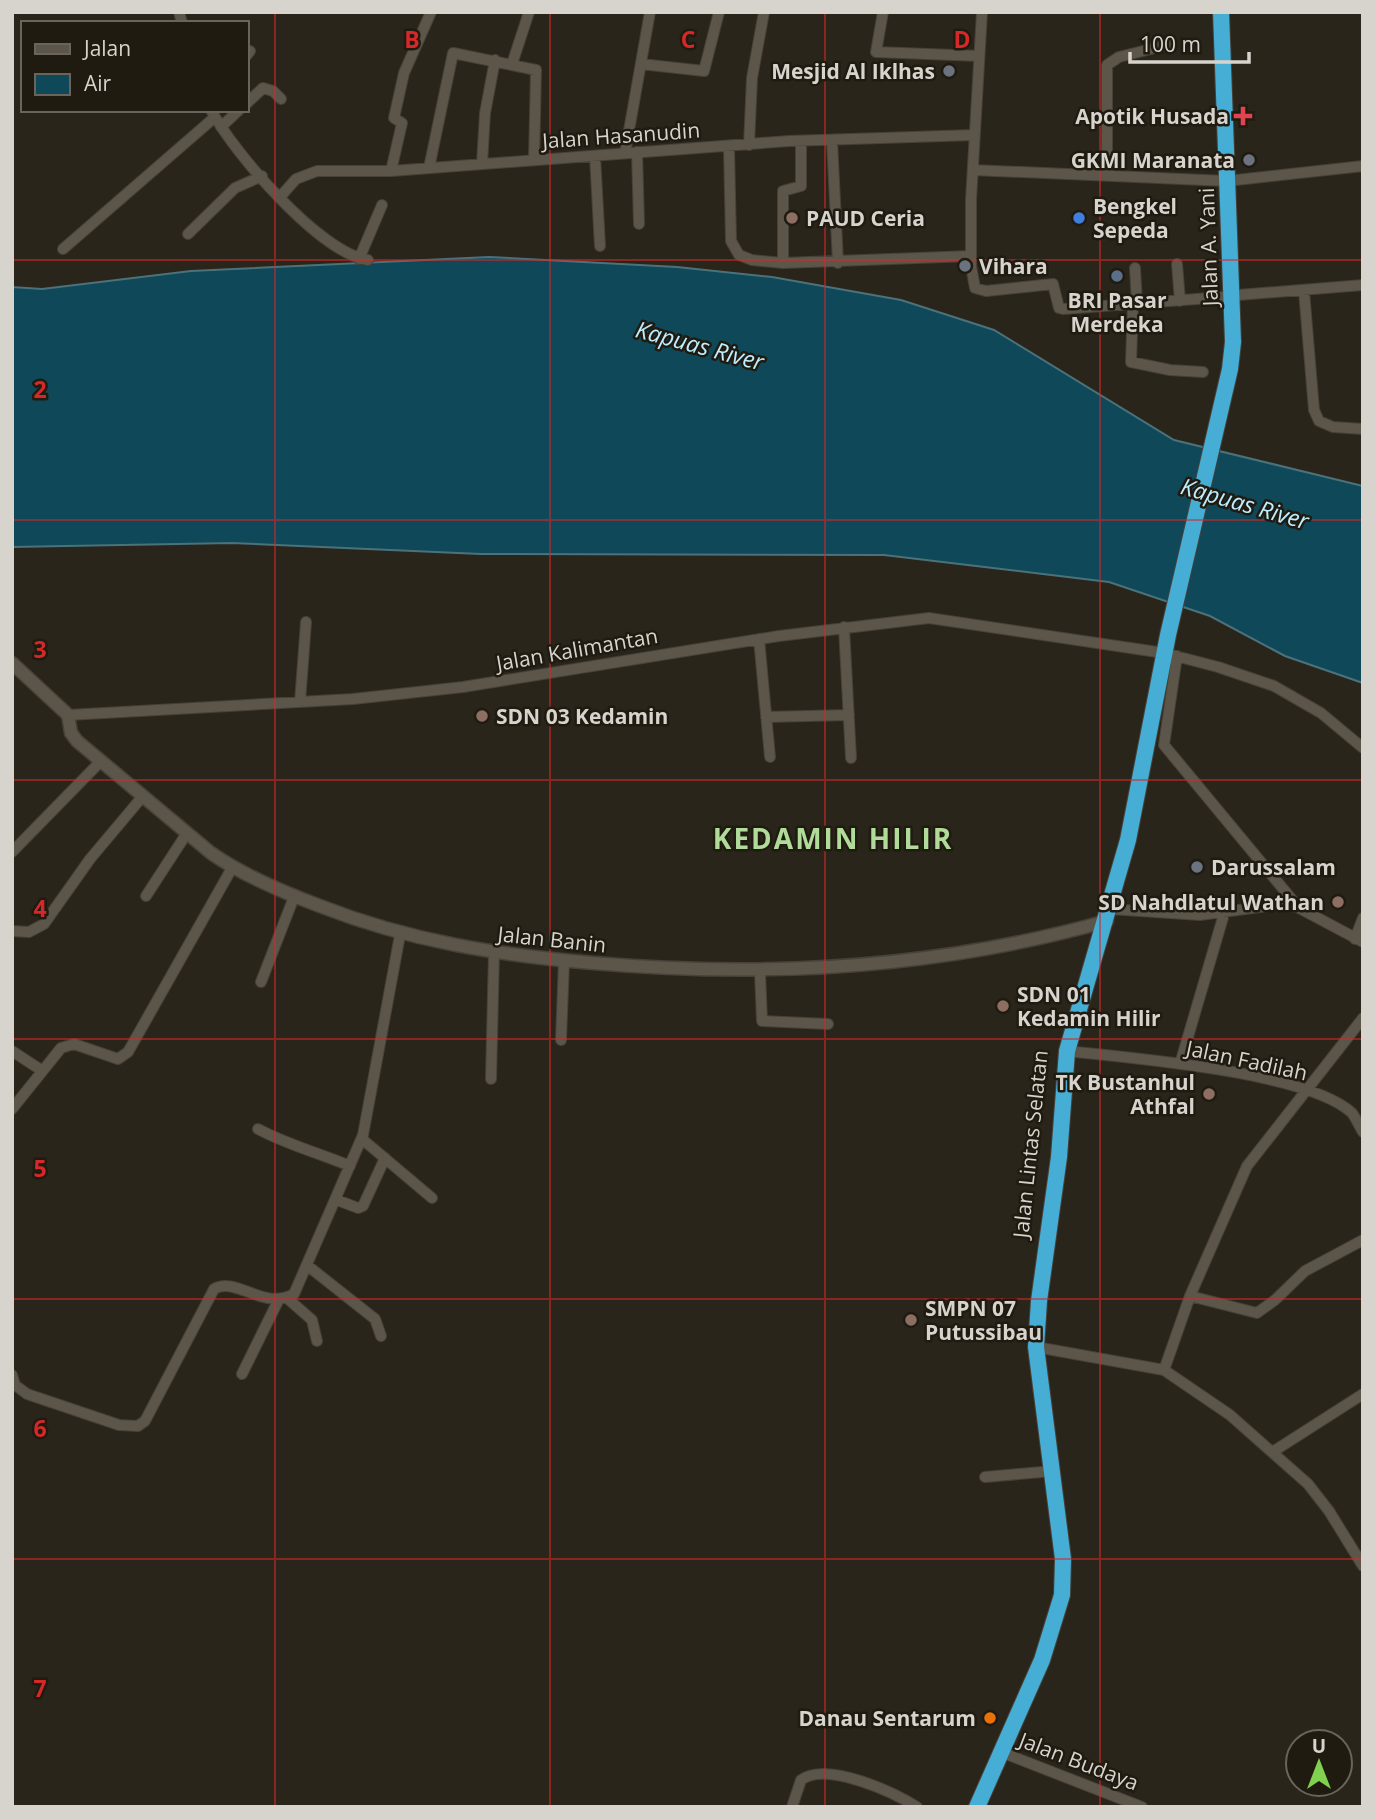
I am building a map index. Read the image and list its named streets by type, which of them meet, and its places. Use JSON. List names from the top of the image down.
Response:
{
  "streets": {
    "highway": ["Jalan A. Yani", "Jalan Lintas Selatan"],
    "street": [
      "Jalan Hasanudin",
      "Jalan Kalimantan",
      "Jalan Banin",
      "Jalan Fadilah",
      "Jalan Budaya"
    ]
  },
  "crossings": [
    ["Jalan A. Yani", "Jalan Lintas Selatan"],
    ["Jalan Kalimantan", "Jalan Banin"],
    ["Jalan Kalimantan", "Jalan Lintas Selatan"],
    ["Jalan Banin", "Jalan Lintas Selatan"],
    ["Jalan Fadilah", "Jalan Lintas Selatan"],
    ["Jalan Lintas Selatan", "Jalan Budaya"]
  ],
  "districts": ["KEDAMIN HILIR"],
  "water": ["Kapuas River"],
  "places": {
    "other": [
      "Mesjid Al Iklhas",
      "GKMI Maranata",
      "PAUD Ceria",
      "Bengkel Sepeda",
      "Vihara",
      "BRI Pasar Merdeka",
      "SDN 03 Kedamin",
      "Darussalam",
      "SD Nahdlatul Wathan",
      "SDN 01 Kedamin Hilir",
      "TK Bustanhul Athfal",
      "SMPN 07 Putussibau",
      "Danau Sentarum"
    ],
    "health": ["Apotik Husada"]
  },
  "legend": ["Jalan", "Air"],
  "scale_bar": "100 m",
  "north": "top",
  "grid": {
    "columns": ["B", "C", "D"],
    "rows": [
      "2",
      "3",
      "4",
      "5",
      "6",
      "7"
    ]
  }
}
